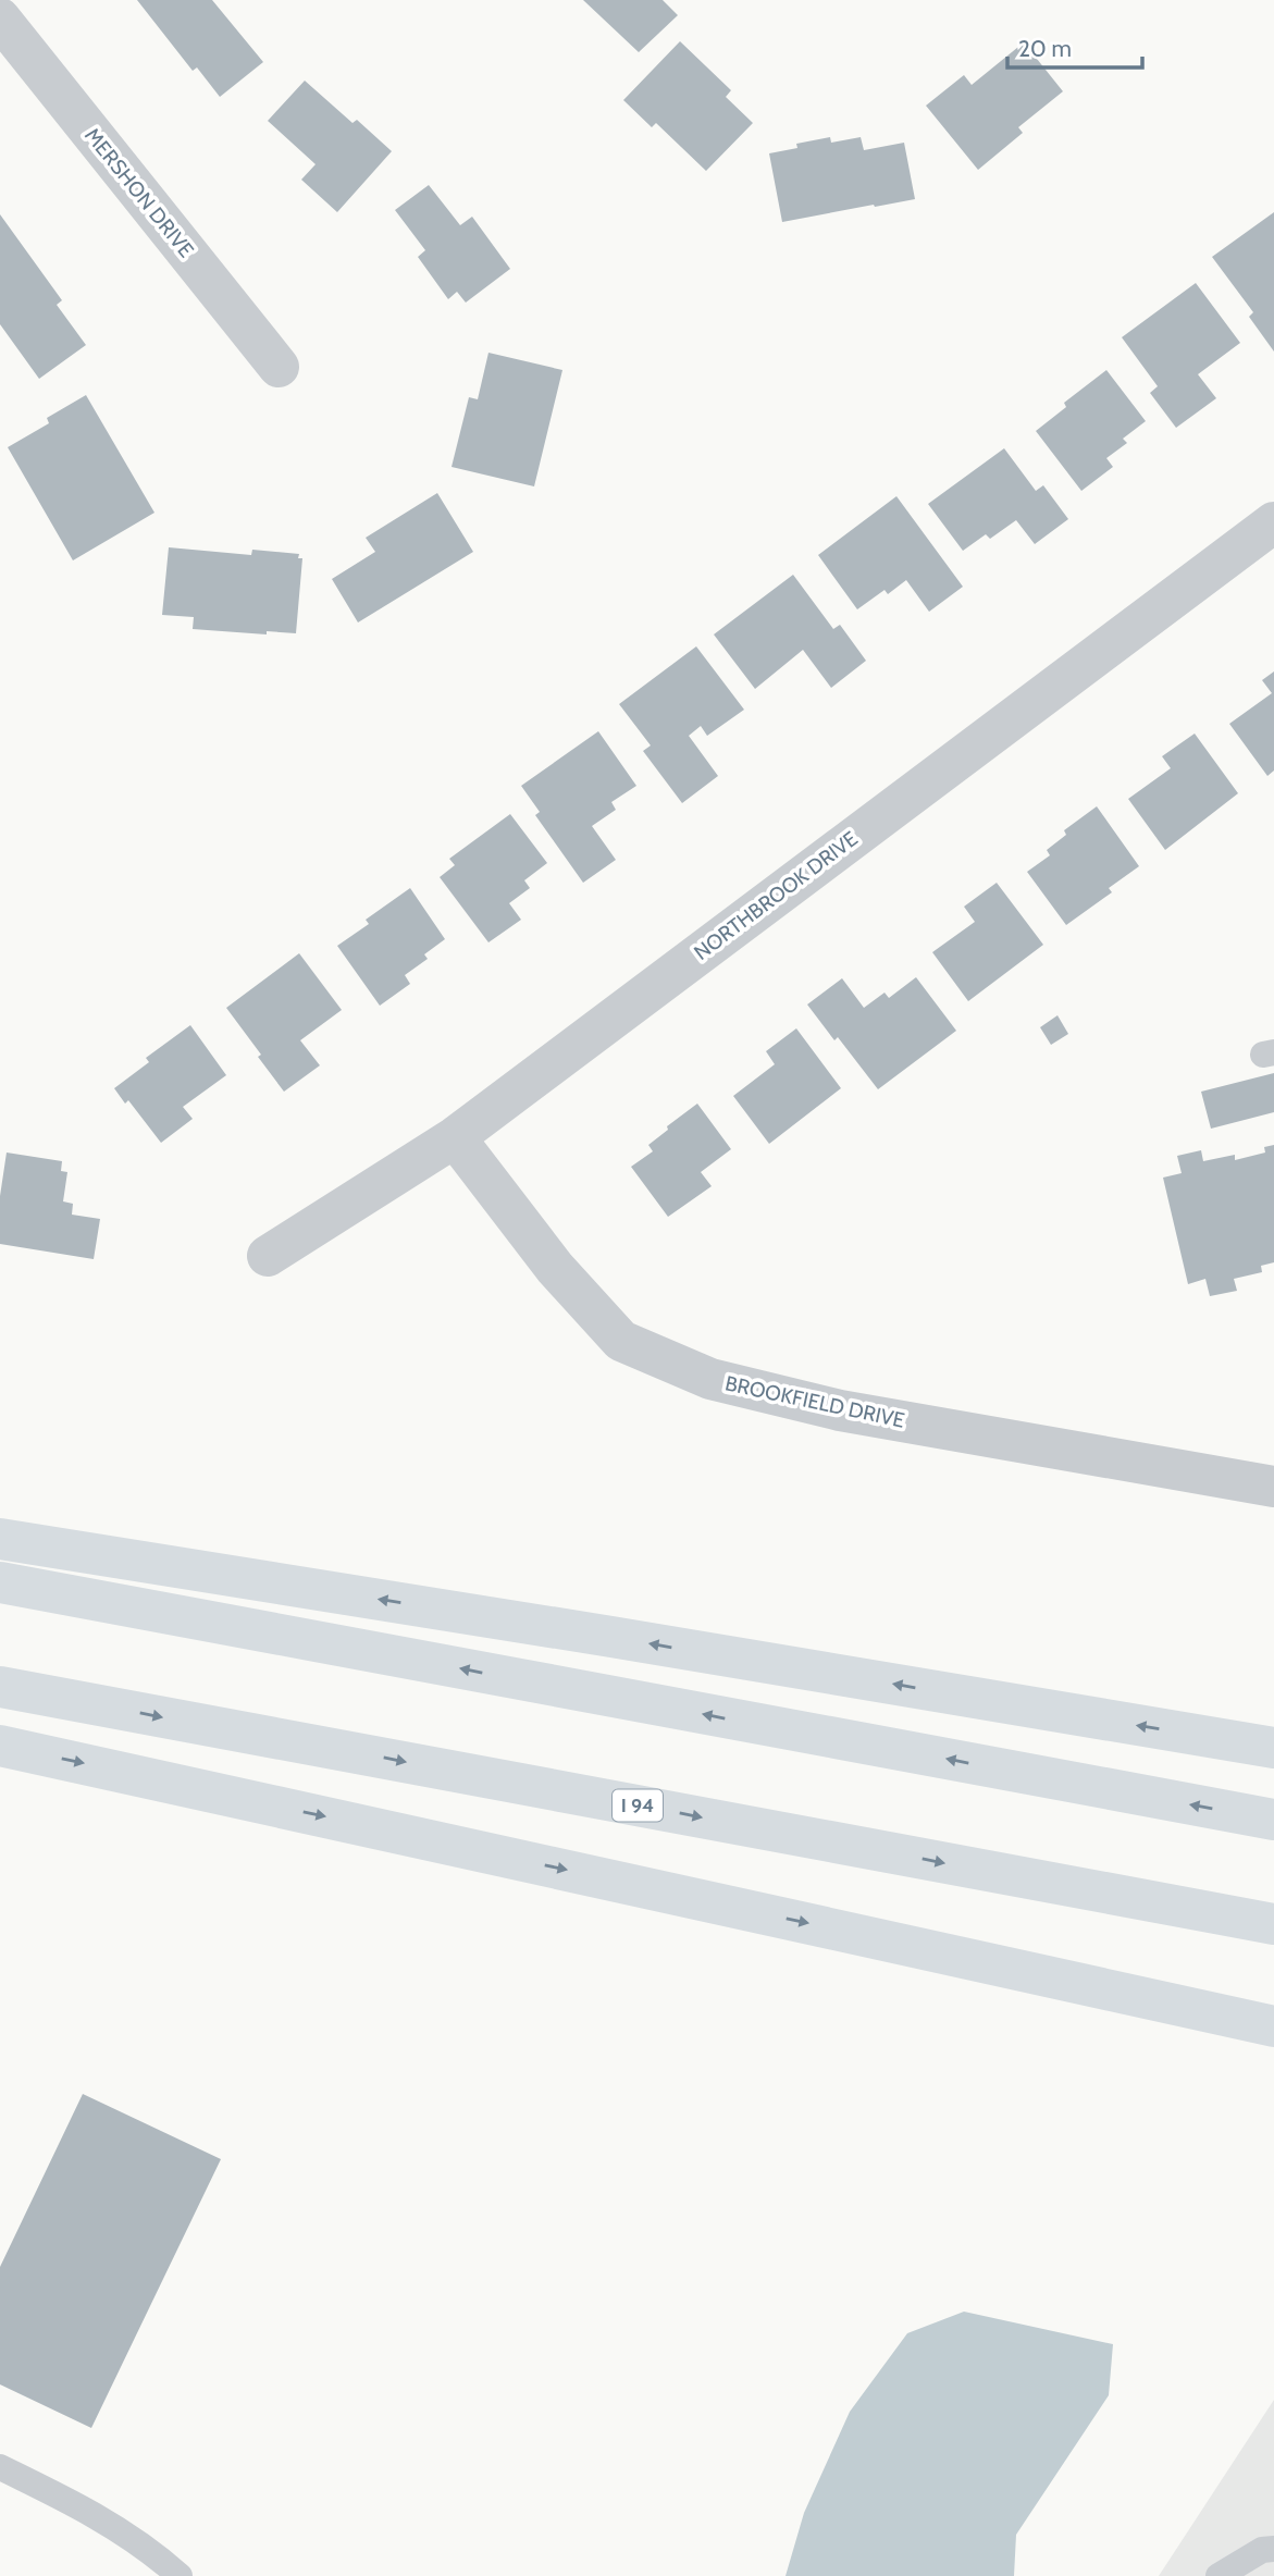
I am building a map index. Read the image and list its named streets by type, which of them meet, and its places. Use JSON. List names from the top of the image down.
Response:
{
  "streets": {
    "highway": ["I 94"],
    "street": ["MERSHON DRIVE", "NORTHBROOK DRIVE", "BROOKFIELD DRIVE"]
  },
  "crossings": [
    ["NORTHBROOK DRIVE", "BROOKFIELD DRIVE"]
  ],
  "scale_bar": "20 m"
}
